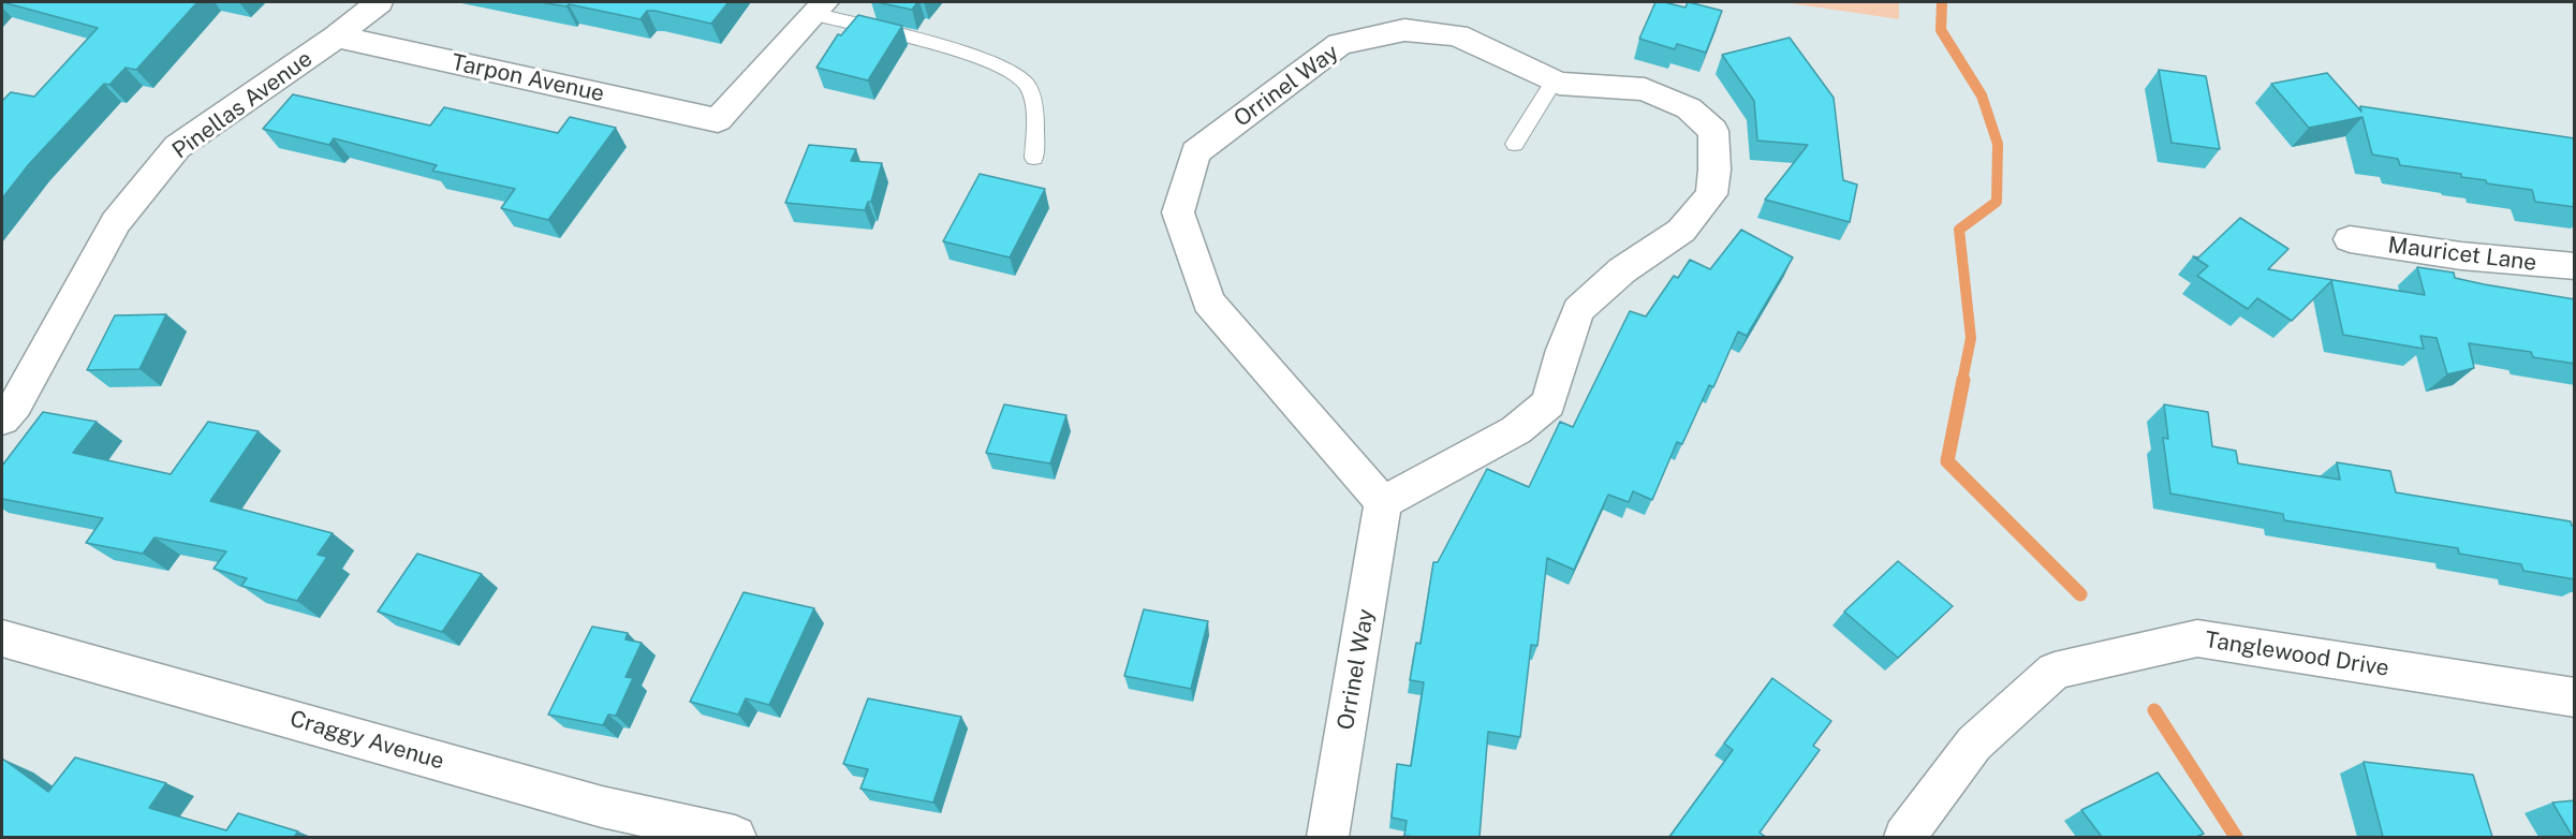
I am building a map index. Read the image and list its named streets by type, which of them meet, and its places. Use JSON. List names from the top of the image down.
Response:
{
  "streets": {
    "street": [
      "Tarpon Avenue",
      "Orrinel Way",
      "Pinellas Avenue",
      "Mauricet Lane",
      "Tanglewood Drive",
      "Craggy Avenue"
    ]
  },
  "crossings": [
    ["Tarpon Avenue", "Pinellas Avenue"]
  ]
}
